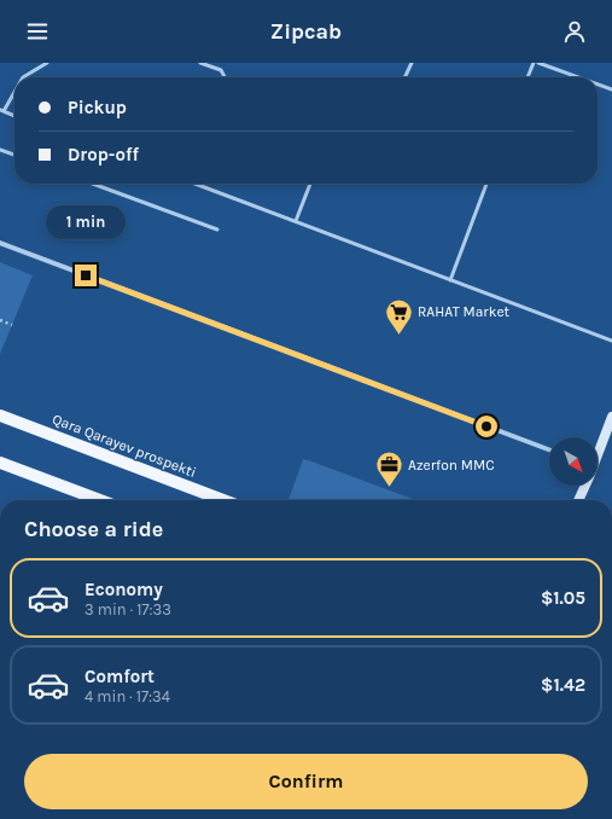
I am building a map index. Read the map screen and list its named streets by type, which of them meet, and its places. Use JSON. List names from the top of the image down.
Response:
{
  "streets": {
    "main road": ["Qara Qarayev prospekti"]
  },
  "places": {
    "supermarket": ["RAHAT Market"],
    "office": ["Azerfon MMC"]
  },
  "north": "bottom right",
  "page": {
    "header": "Zipcab",
    "banner": ["Pickup", "Drop-off"],
    "bubble": "1 min",
    "heading": "Choose a ride",
    "list": [
      {
        "name": "Economy",
        "note": "3 min · 17:33",
        "value": "$1.05"
      },
      {
        "name": "Comfort",
        "note": "4 min · 17:34",
        "value": "$1.42"
      }
    ],
    "buttons": "Confirm"
  }
}
